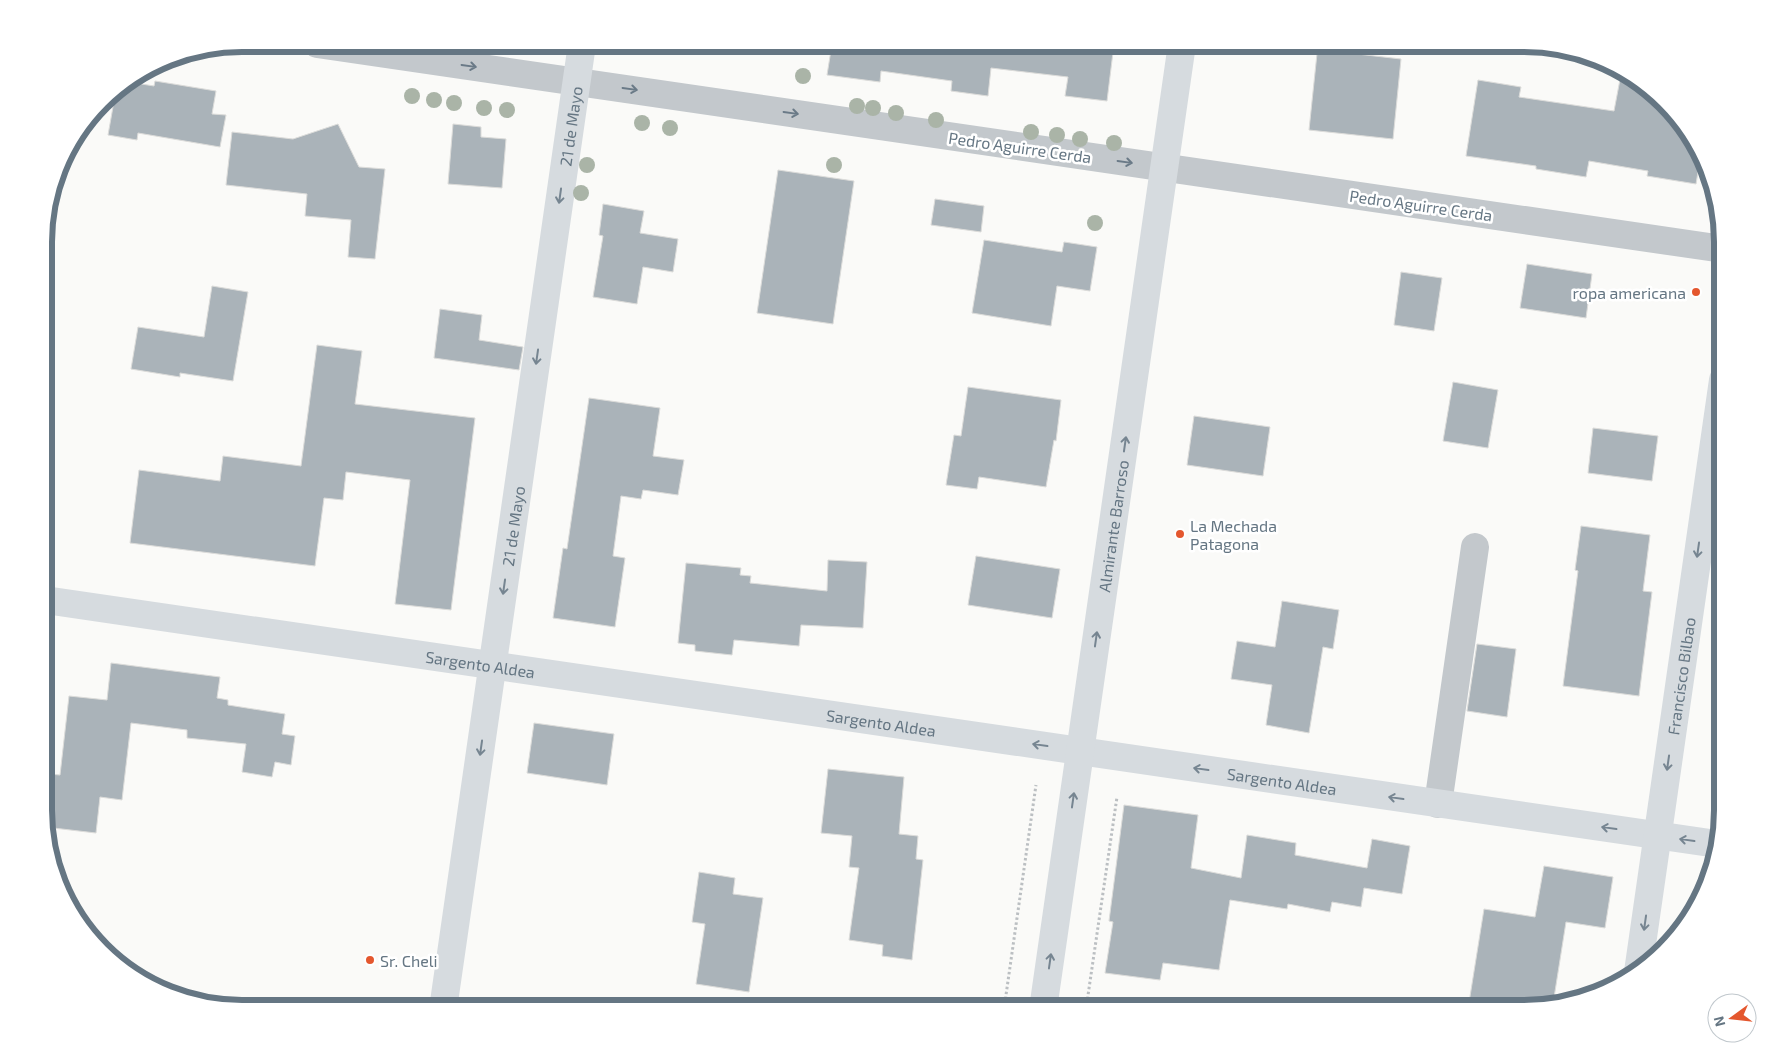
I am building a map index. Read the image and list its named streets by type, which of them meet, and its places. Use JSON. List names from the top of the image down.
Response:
{
  "streets": {
    "street": [
      "21 de Mayo",
      "Pedro Aguirre Cerda",
      "Almirante Barroso",
      "Sargento Aldea",
      "Francisco Bilbao"
    ]
  },
  "crossings": [
    ["21 de Mayo", "Pedro Aguirre Cerda"],
    ["21 de Mayo", "Sargento Aldea"],
    ["Pedro Aguirre Cerda", "Almirante Barroso"],
    ["Almirante Barroso", "Sargento Aldea"],
    ["Sargento Aldea", "Francisco Bilbao"]
  ],
  "one_way": [
    "21 de Mayo",
    "Pedro Aguirre Cerda",
    "Almirante Barroso",
    "Sargento Aldea"
  ],
  "places": ["ropa americana", "La Mechada Patagona", "Sr. Cheli"],
  "north": "left"
}
